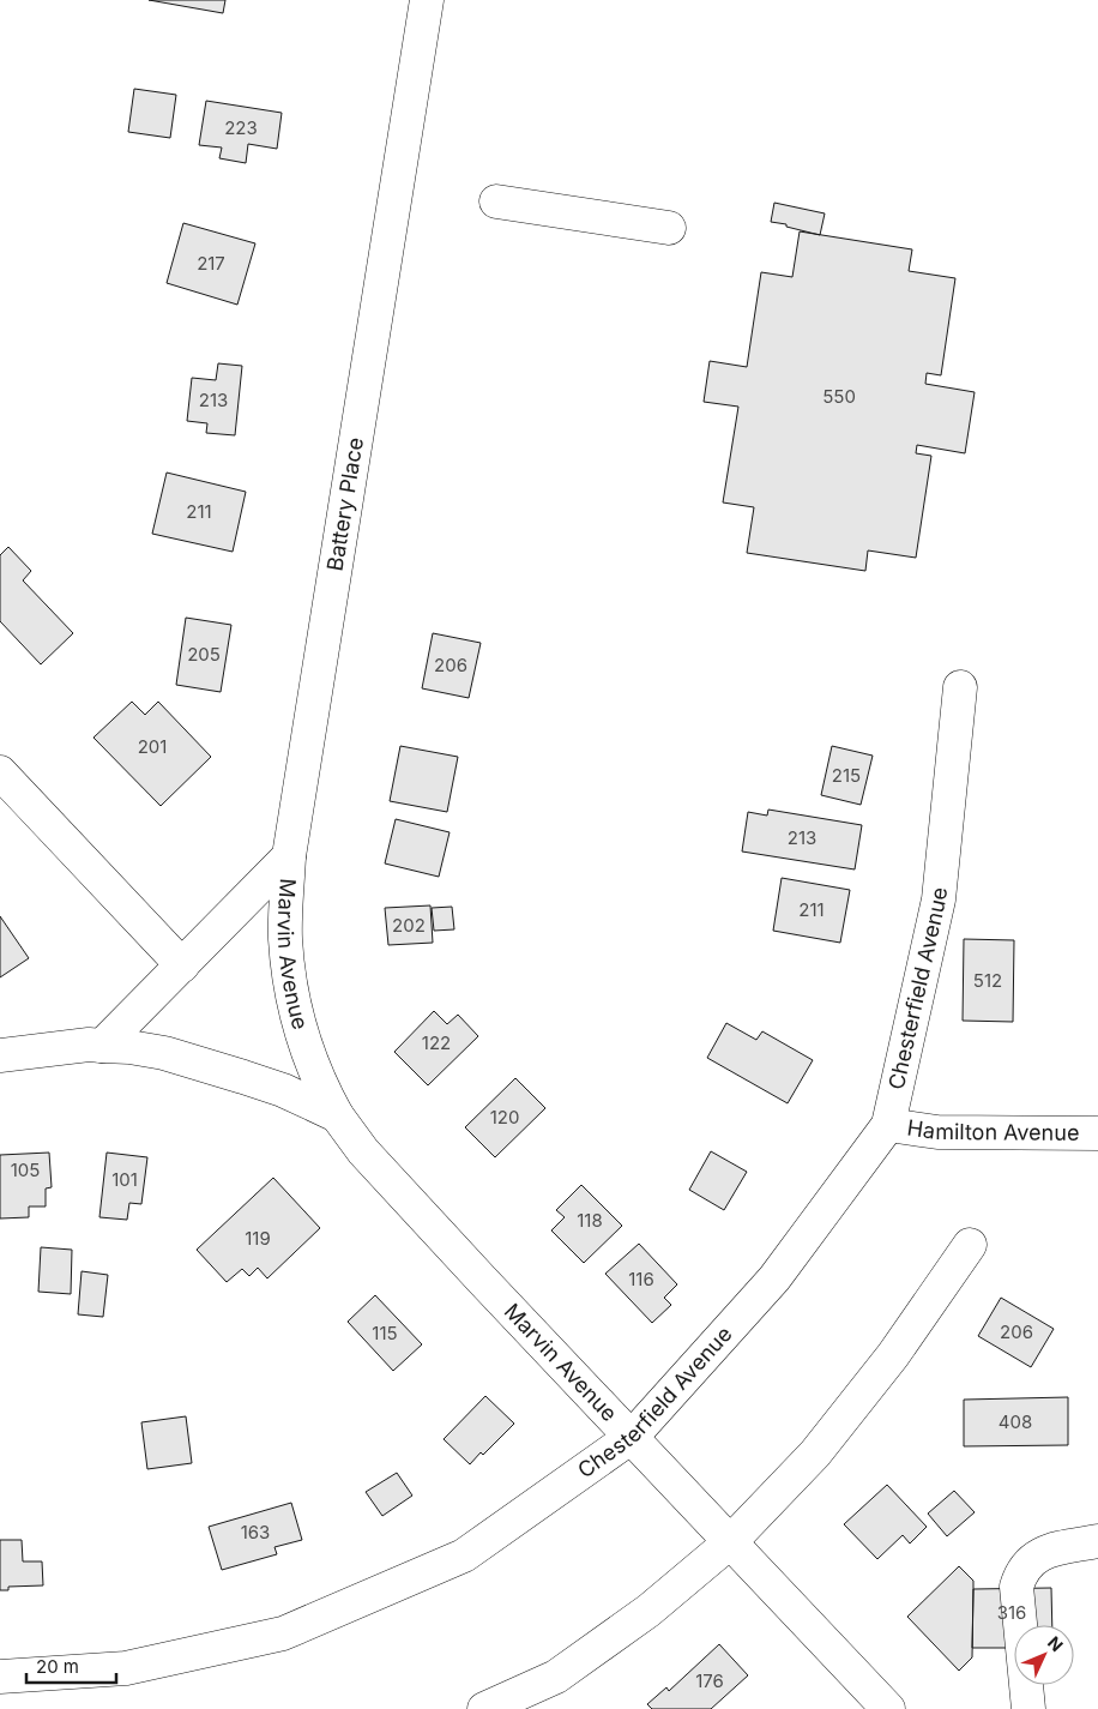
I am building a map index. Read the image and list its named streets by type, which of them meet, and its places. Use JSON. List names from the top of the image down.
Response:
{
  "streets": {
    "street": [
      "Battery Place",
      "Marvin Avenue",
      "Chesterfield Avenue",
      "Hamilton Avenue"
    ]
  },
  "crossings": [
    ["Battery Place", "Marvin Avenue"],
    ["Marvin Avenue", "Chesterfield Avenue"],
    ["Chesterfield Avenue", "Hamilton Avenue"]
  ],
  "house_numbers": [
    "223",
    "217",
    "550",
    "213",
    "211",
    "205",
    "206",
    "201",
    "215",
    "213",
    "211",
    "202",
    "512",
    "122",
    "120",
    "105",
    "101",
    "118",
    "119",
    "116",
    "206",
    "115",
    "408",
    "163",
    "316",
    "176"
  ],
  "scale_bar": "20 m",
  "north": "top right"
}
